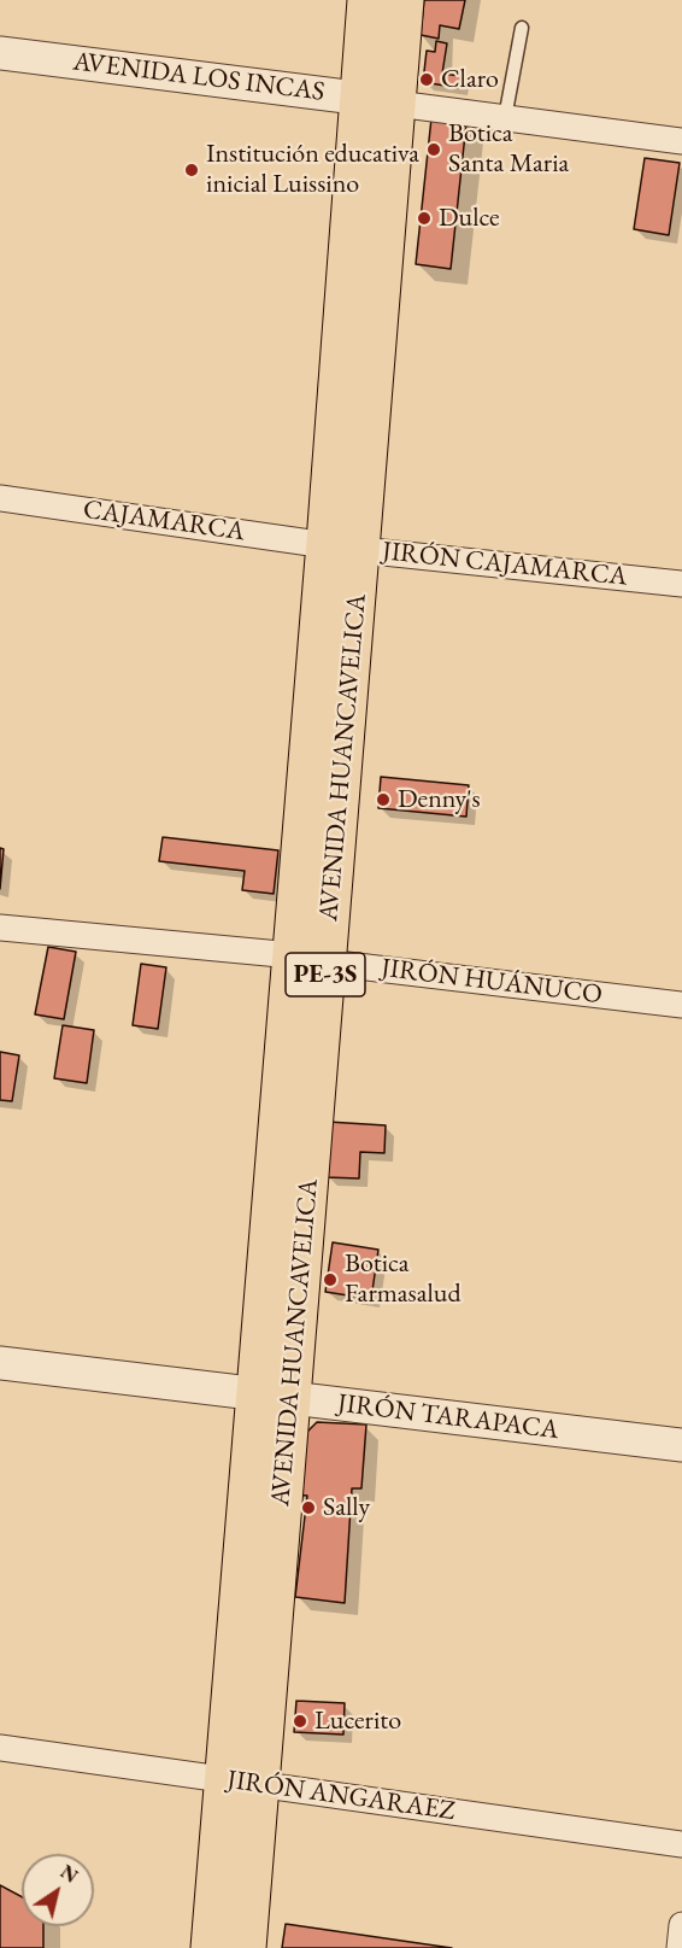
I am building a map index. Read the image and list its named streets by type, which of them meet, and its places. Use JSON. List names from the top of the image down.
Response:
{
  "streets": {
    "highway": ["AVENIDA HUANCAVELICA", "PE-3S"],
    "street": [
      "AVENIDA LOS INCAS",
      "CAJAMARCA",
      "JIRÓN CAJAMARCA",
      "JIRÓN HUÁNUCO",
      "JIRÓN TARAPACA",
      "JIRÓN ANGARAEZ"
    ]
  },
  "crossings": [
    ["AVENIDA LOS INCAS", "AVENIDA HUANCAVELICA"],
    ["CAJAMARCA", "JIRÓN CAJAMARCA"],
    ["CAJAMARCA", "AVENIDA HUANCAVELICA"],
    ["JIRÓN CAJAMARCA", "AVENIDA HUANCAVELICA"],
    ["AVENIDA HUANCAVELICA", "JIRÓN HUÁNUCO"],
    ["AVENIDA HUANCAVELICA", "JIRÓN TARAPACA"],
    ["AVENIDA HUANCAVELICA", "JIRÓN ANGARAEZ"]
  ],
  "places": [
    "Claro",
    "Botica Santa Maria",
    "Institución educativa inicial Luissino",
    "Dulce",
    "Denny's",
    "Botica Farmasalud",
    "Sally",
    "Lucerito"
  ],
  "north": "top right"
}
